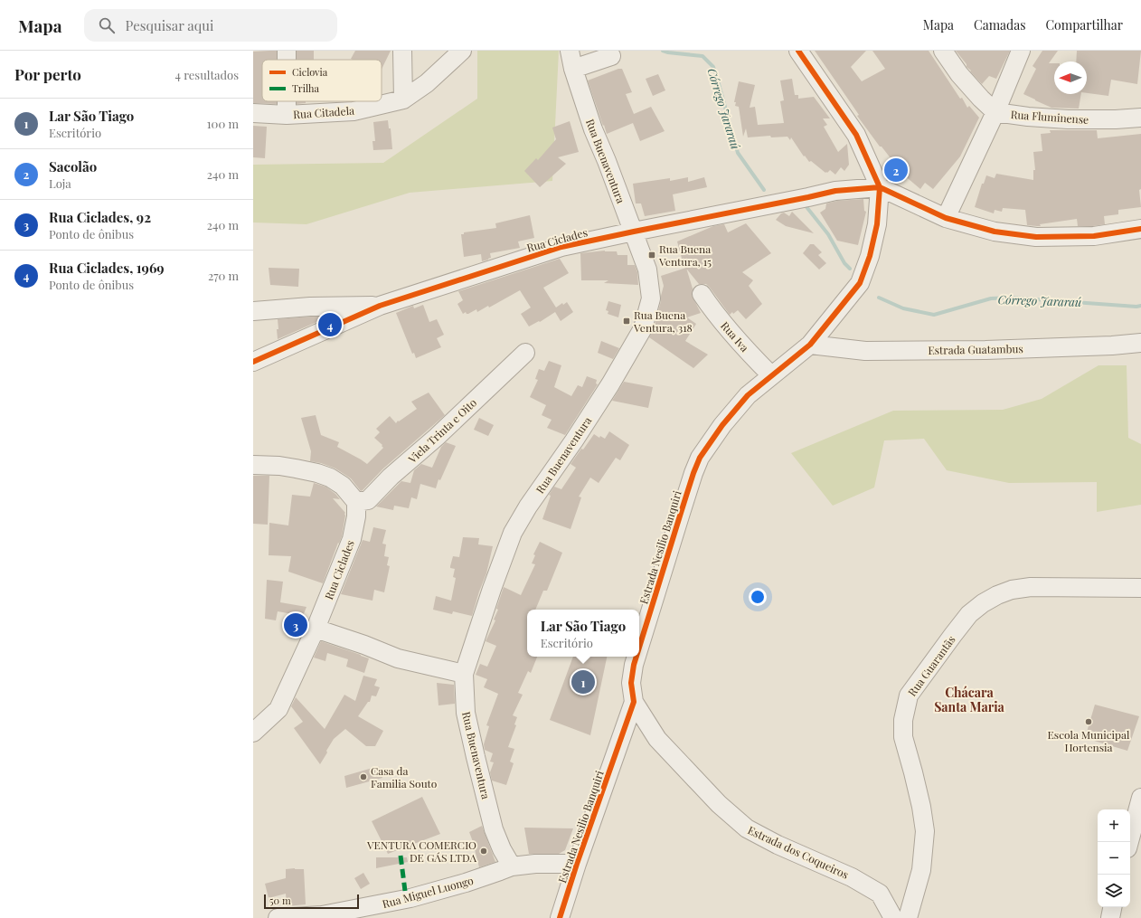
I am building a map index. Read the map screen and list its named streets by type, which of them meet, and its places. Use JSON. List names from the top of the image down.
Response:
{
  "streets": {
    "street": [
      "Rua Citadela",
      "Rua Fluminense",
      "Rua Buenaventura",
      "Rua Ciclades",
      "Rua Iva",
      "Estrada Guatambus",
      "Viela Trinta e Oito",
      "Estrada Nesilio Banquiri",
      "Rua Guarantãs",
      "Estrada dos Coqueiros",
      "Rua Miguel Luongo"
    ]
  },
  "crossings": [
    ["Rua Buenaventura", "Rua Ciclades"],
    ["Rua Buenaventura", "Rua Miguel Luongo"],
    ["Rua Ciclades", "Viela Trinta e Oito"],
    ["Rua Ciclades", "Estrada Nesilio Banquiri"],
    ["Rua Iva", "Estrada Nesilio Banquiri"],
    ["Estrada Guatambus", "Estrada Nesilio Banquiri"],
    ["Estrada Nesilio Banquiri", "Estrada dos Coqueiros"],
    ["Estrada Nesilio Banquiri", "Rua Miguel Luongo"]
  ],
  "districts": ["Chácara Santa Maria"],
  "water": ["Córrego Jararaú"],
  "places": {
    "transit": ["Rua Buena Ventura, 15", "Rua Buena Ventura, 318"],
    "other": ["Escola Municipal Hortensia", "Casa da Familia Souto", "VENTURA COMERCIO DE GÁS LTDA"]
  },
  "legend": ["Ciclovia", "Trilha"],
  "scale_bar": "50 m",
  "north": "left",
  "page": {
    "header": "Mapa",
    "search": "Pesquisar aqui",
    "nav": ["Mapa", "Camadas", "Compartilhar"],
    "heading": ["Por perto", "4 resultados"],
    "list": [
      {
        "mark": "1",
        "name": "Lar São Tiago",
        "note": "Escritório",
        "value": "100 m"
      },
      {
        "mark": "2",
        "name": "Sacolão",
        "note": "Loja",
        "value": "240 m"
      },
      {
        "mark": "3",
        "name": "Rua Ciclades, 92",
        "note": "Ponto de ônibus",
        "value": "240 m"
      },
      {
        "mark": "4",
        "name": "Rua Ciclades, 1969",
        "note": "Ponto de ônibus",
        "value": "270 m"
      }
    ],
    "pins": [
      "2",
      "4",
      "3",
      "1"
    ],
    "popup": ["Lar São Tiago", "Escritório"],
    "map_buttons": ["+", "−"],
    "scale": "50 m"
  }
}
